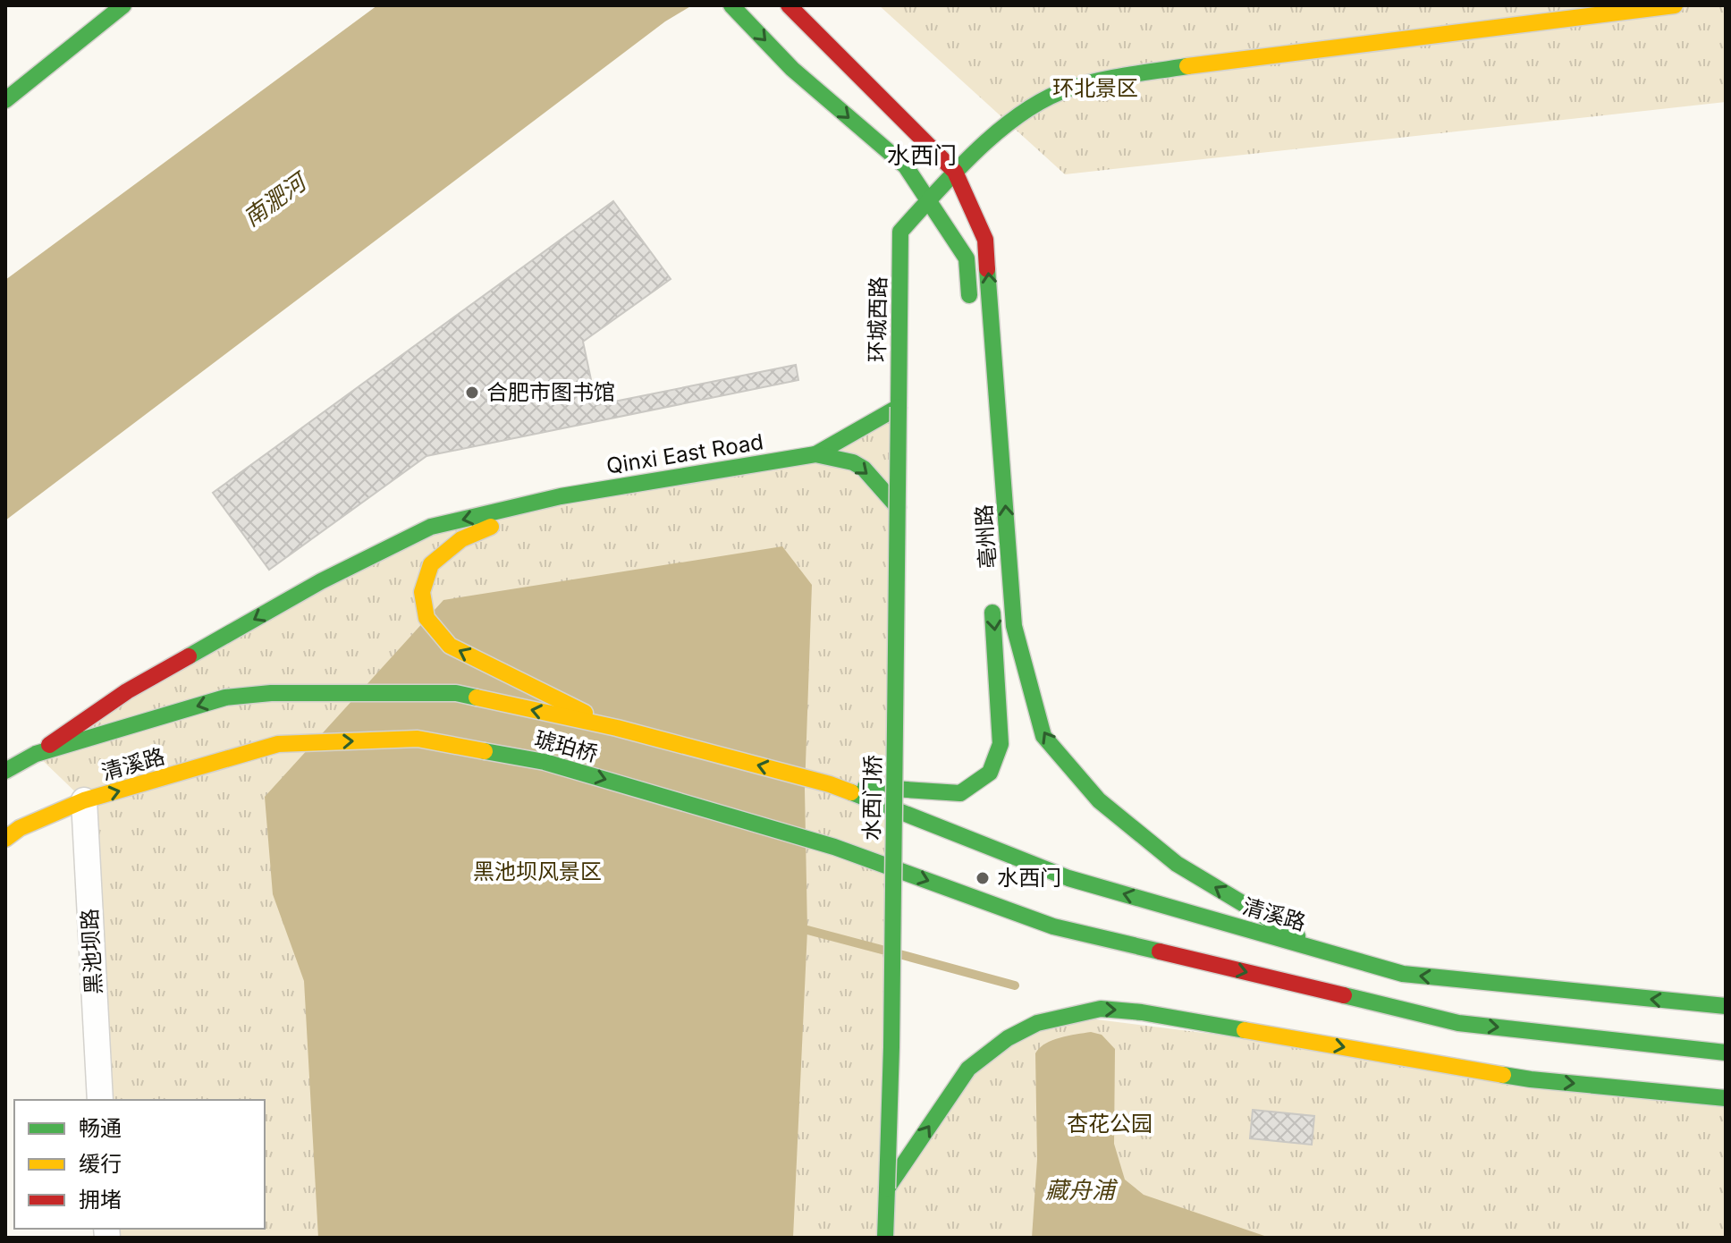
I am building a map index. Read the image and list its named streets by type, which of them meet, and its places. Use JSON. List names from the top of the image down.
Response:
{
  "streets": {
    "main road": [
      "环城西路",
      "Qinxi East Road",
      "亳州路",
      "琥珀桥",
      "清溪路",
      "水西门桥"
    ],
    "street": ["黑池坝路"]
  },
  "crossings": [
    ["环城西路", "水西门桥"],
    ["亳州路", "清溪路"],
    ["琥珀桥", "清溪路"],
    ["清溪路", "黑池坝路"]
  ],
  "one_way": ["亳州路"],
  "districts": ["水西门"],
  "water": ["南淝河", "藏舟浦"],
  "parks": ["环北景区", "黑池坝风景区", "杏花公园"],
  "places": ["合肥市图书馆", "水西门"],
  "legend": ["畅通", "缓行", "拥堵"]
}
